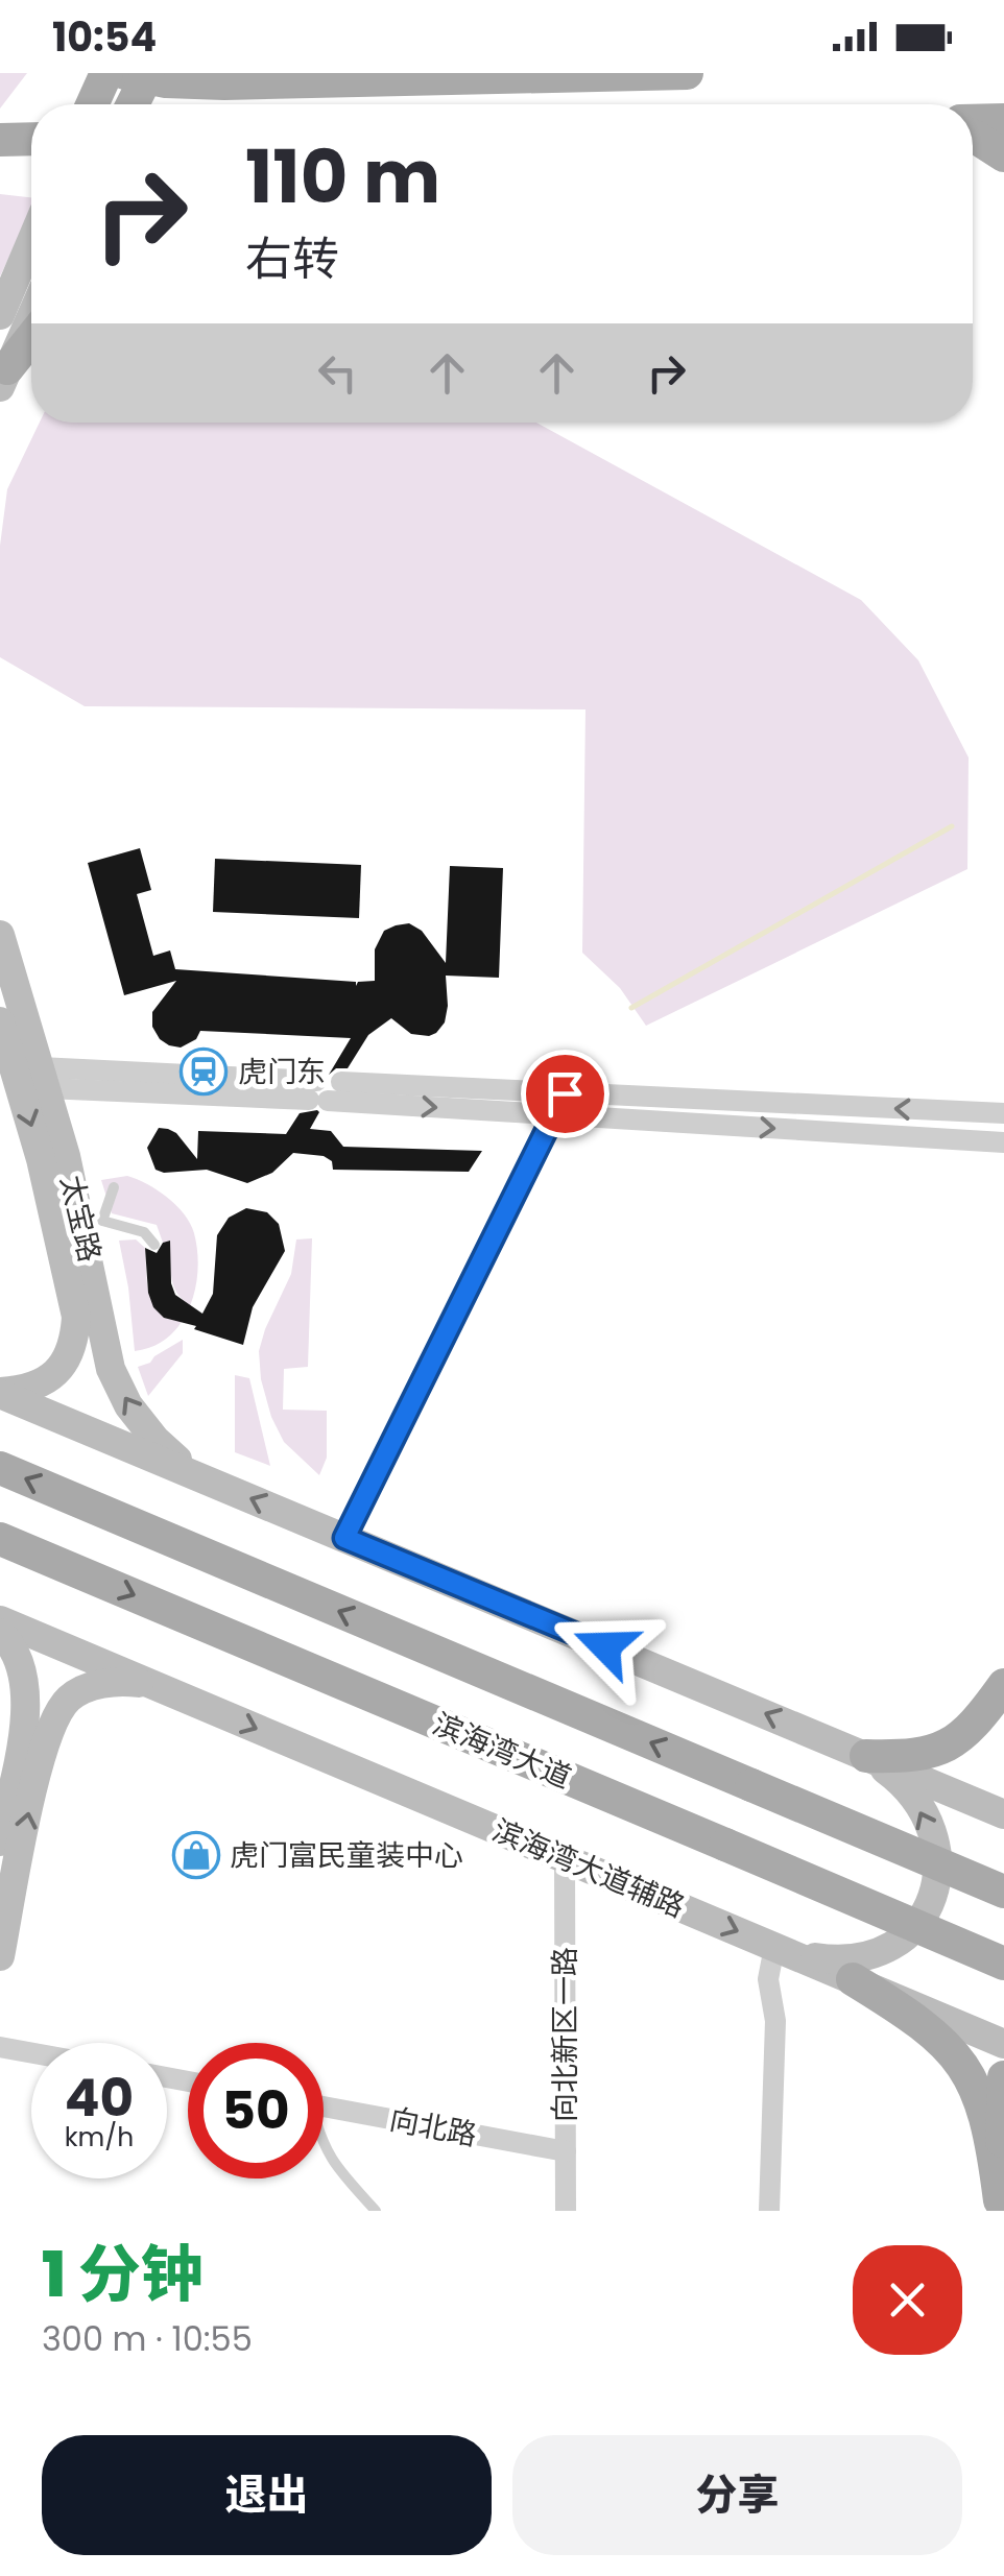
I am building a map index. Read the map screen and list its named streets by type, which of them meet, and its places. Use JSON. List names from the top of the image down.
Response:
{
  "streets": {
    "main road": ["太宝路", "滨海湾大道", "滨海湾大道辅路"],
    "street": ["向北新区一路", "向北路"]
  },
  "crossings": [
    ["滨海湾大道辅路", "向北新区一路"],
    ["向北新区一路", "向北路"]
  ],
  "places": {
    "station": ["虎门东"],
    "shop": ["虎门富民童装中心"]
  },
  "page": {
    "status": "10:54",
    "turn": ["110 m", "右转"],
    "speed": "40 km/h",
    "limit": "50",
    "heading": ["1 分钟", "300 m · 10:55"],
    "buttons": ["退出", "分享"]
  }
}
